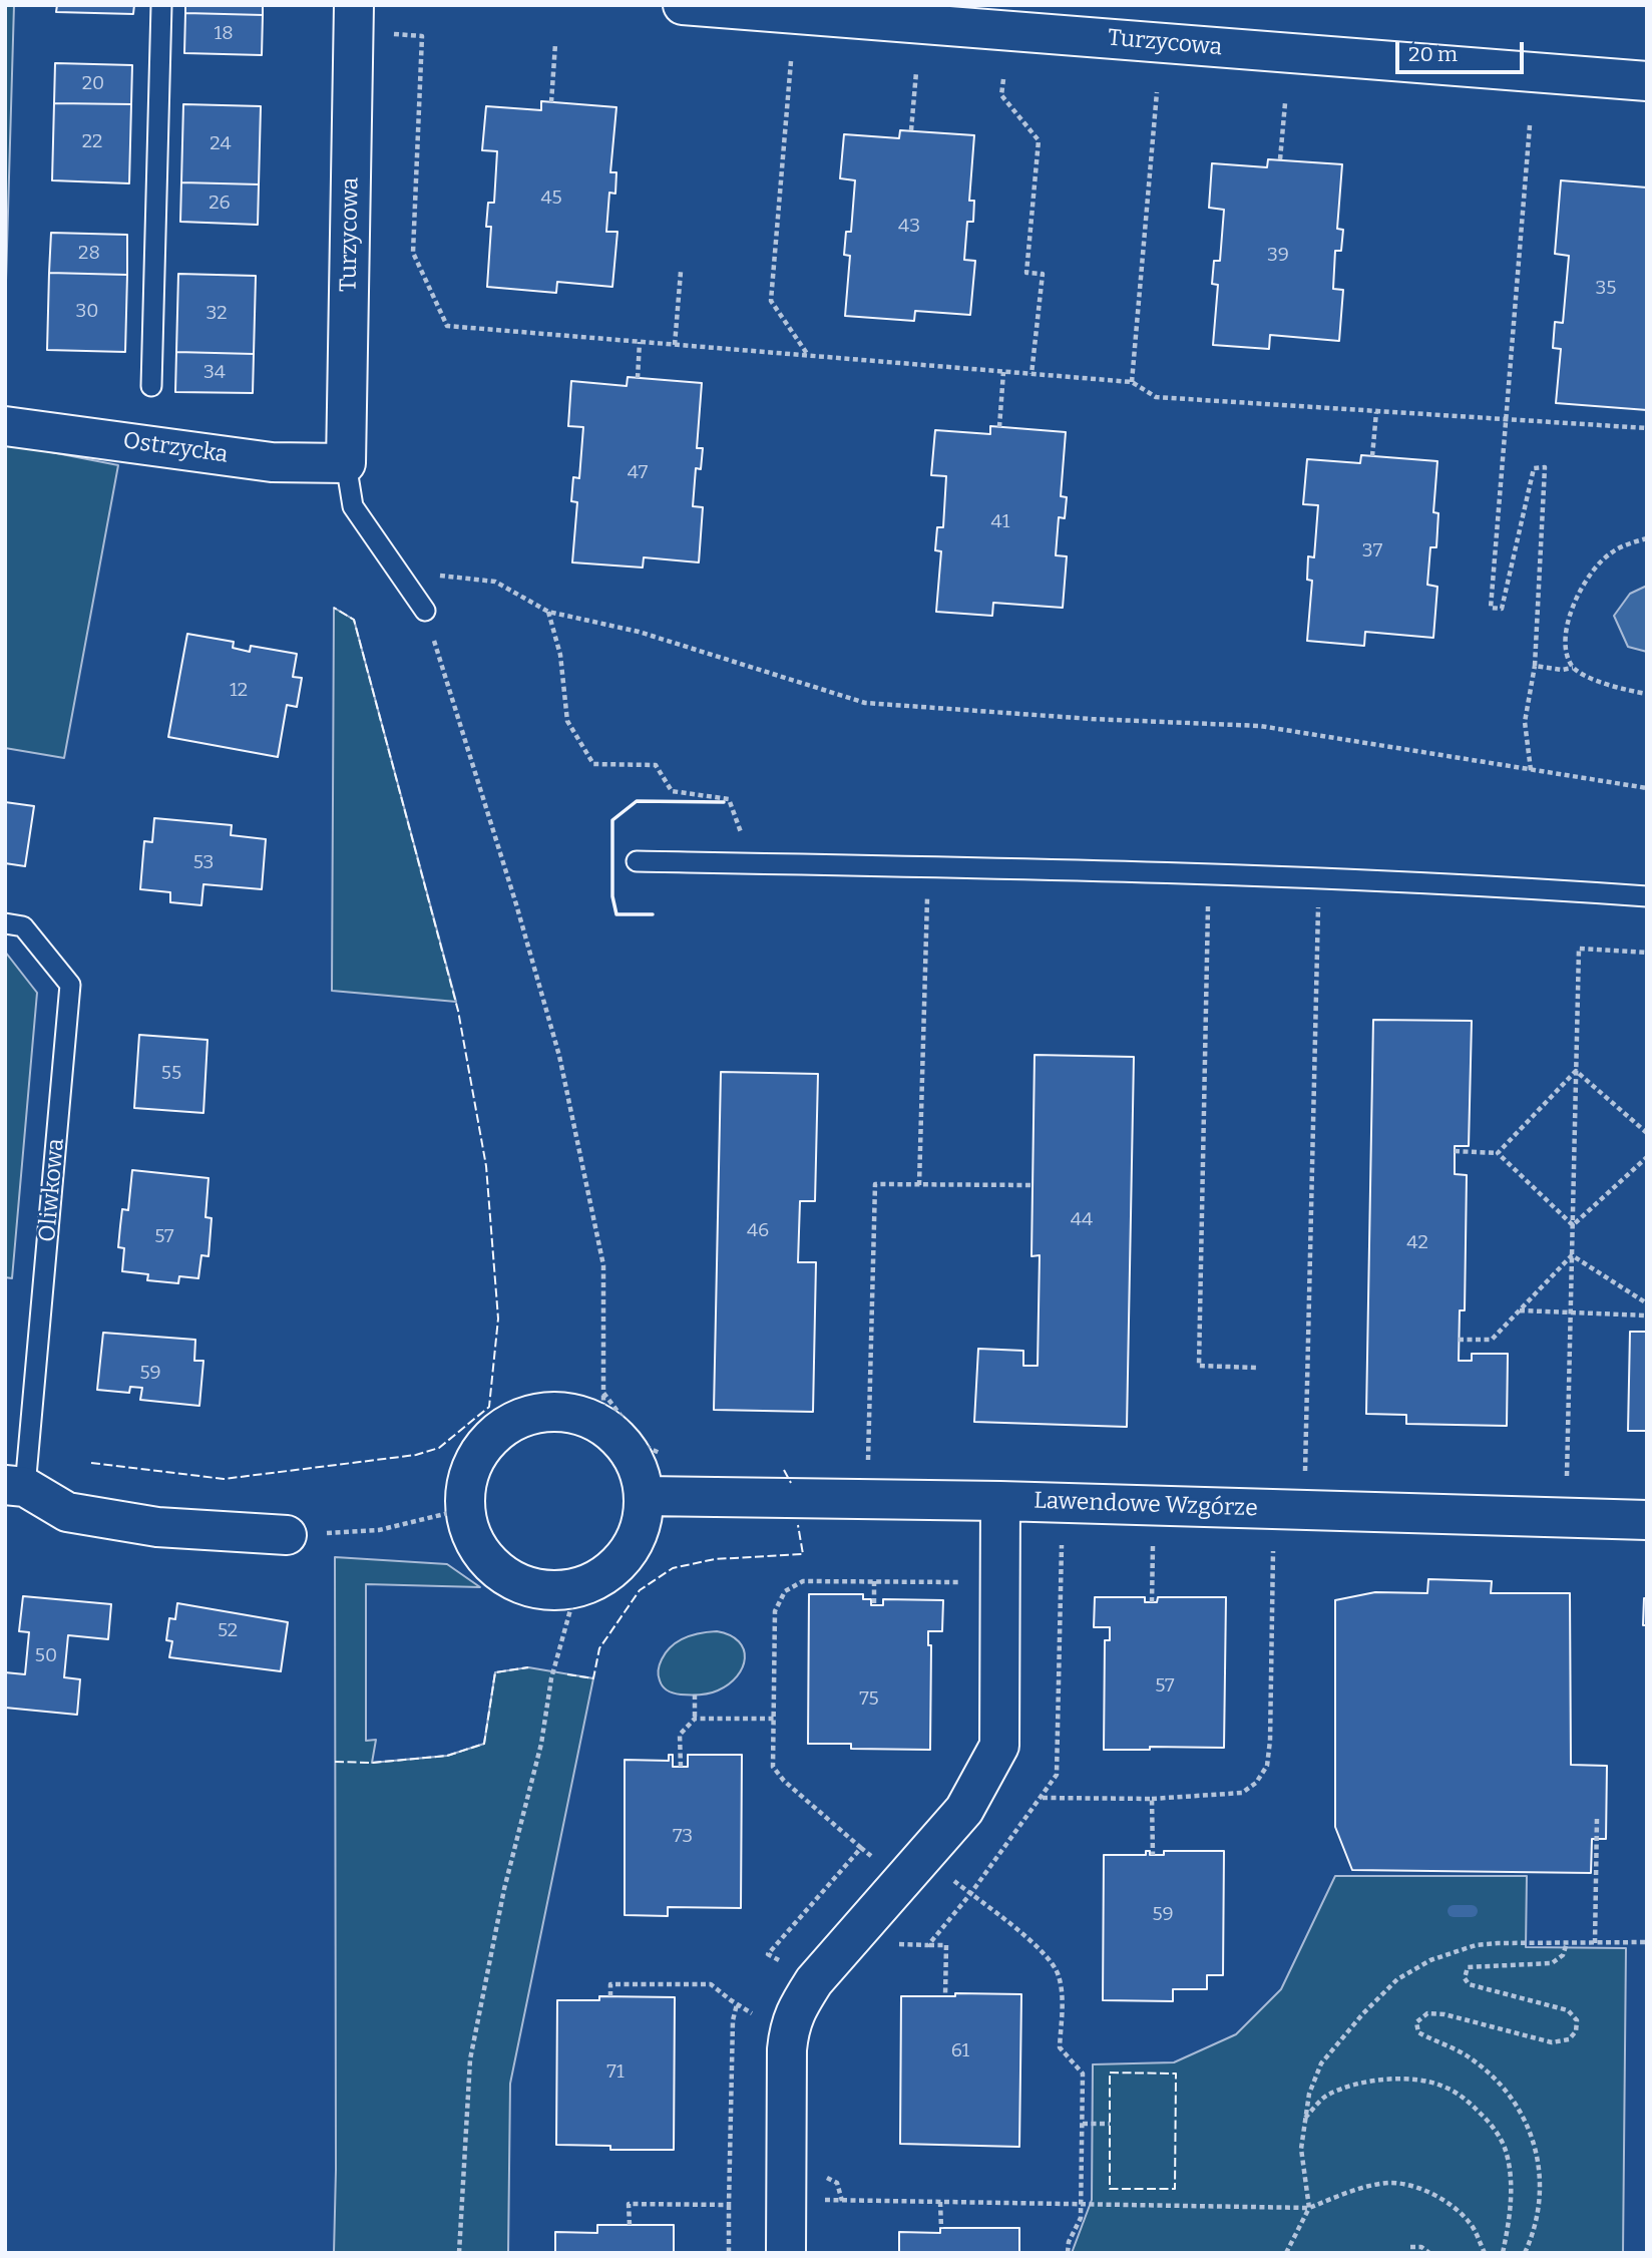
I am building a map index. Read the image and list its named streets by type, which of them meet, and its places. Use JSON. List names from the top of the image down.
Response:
{
  "streets": {
    "street": [
      "Turzycowa",
      "Ostrzycka",
      "Oliwkowa",
      "Lawendowe Wzgórze"
    ]
  },
  "crossings": [
    ["Turzycowa", "Ostrzycka"]
  ],
  "house_numbers": [
    "18",
    "20",
    "22",
    "24",
    "45",
    "26",
    "43",
    "28",
    "39",
    "35",
    "30",
    "32",
    "34",
    "47",
    "41",
    "37",
    "12",
    "53",
    "55",
    "44",
    "46",
    "57",
    "42",
    "59",
    "52",
    "50",
    "57",
    "75",
    "73",
    "59",
    "61",
    "71"
  ],
  "scale_bar": "20 m"
}
